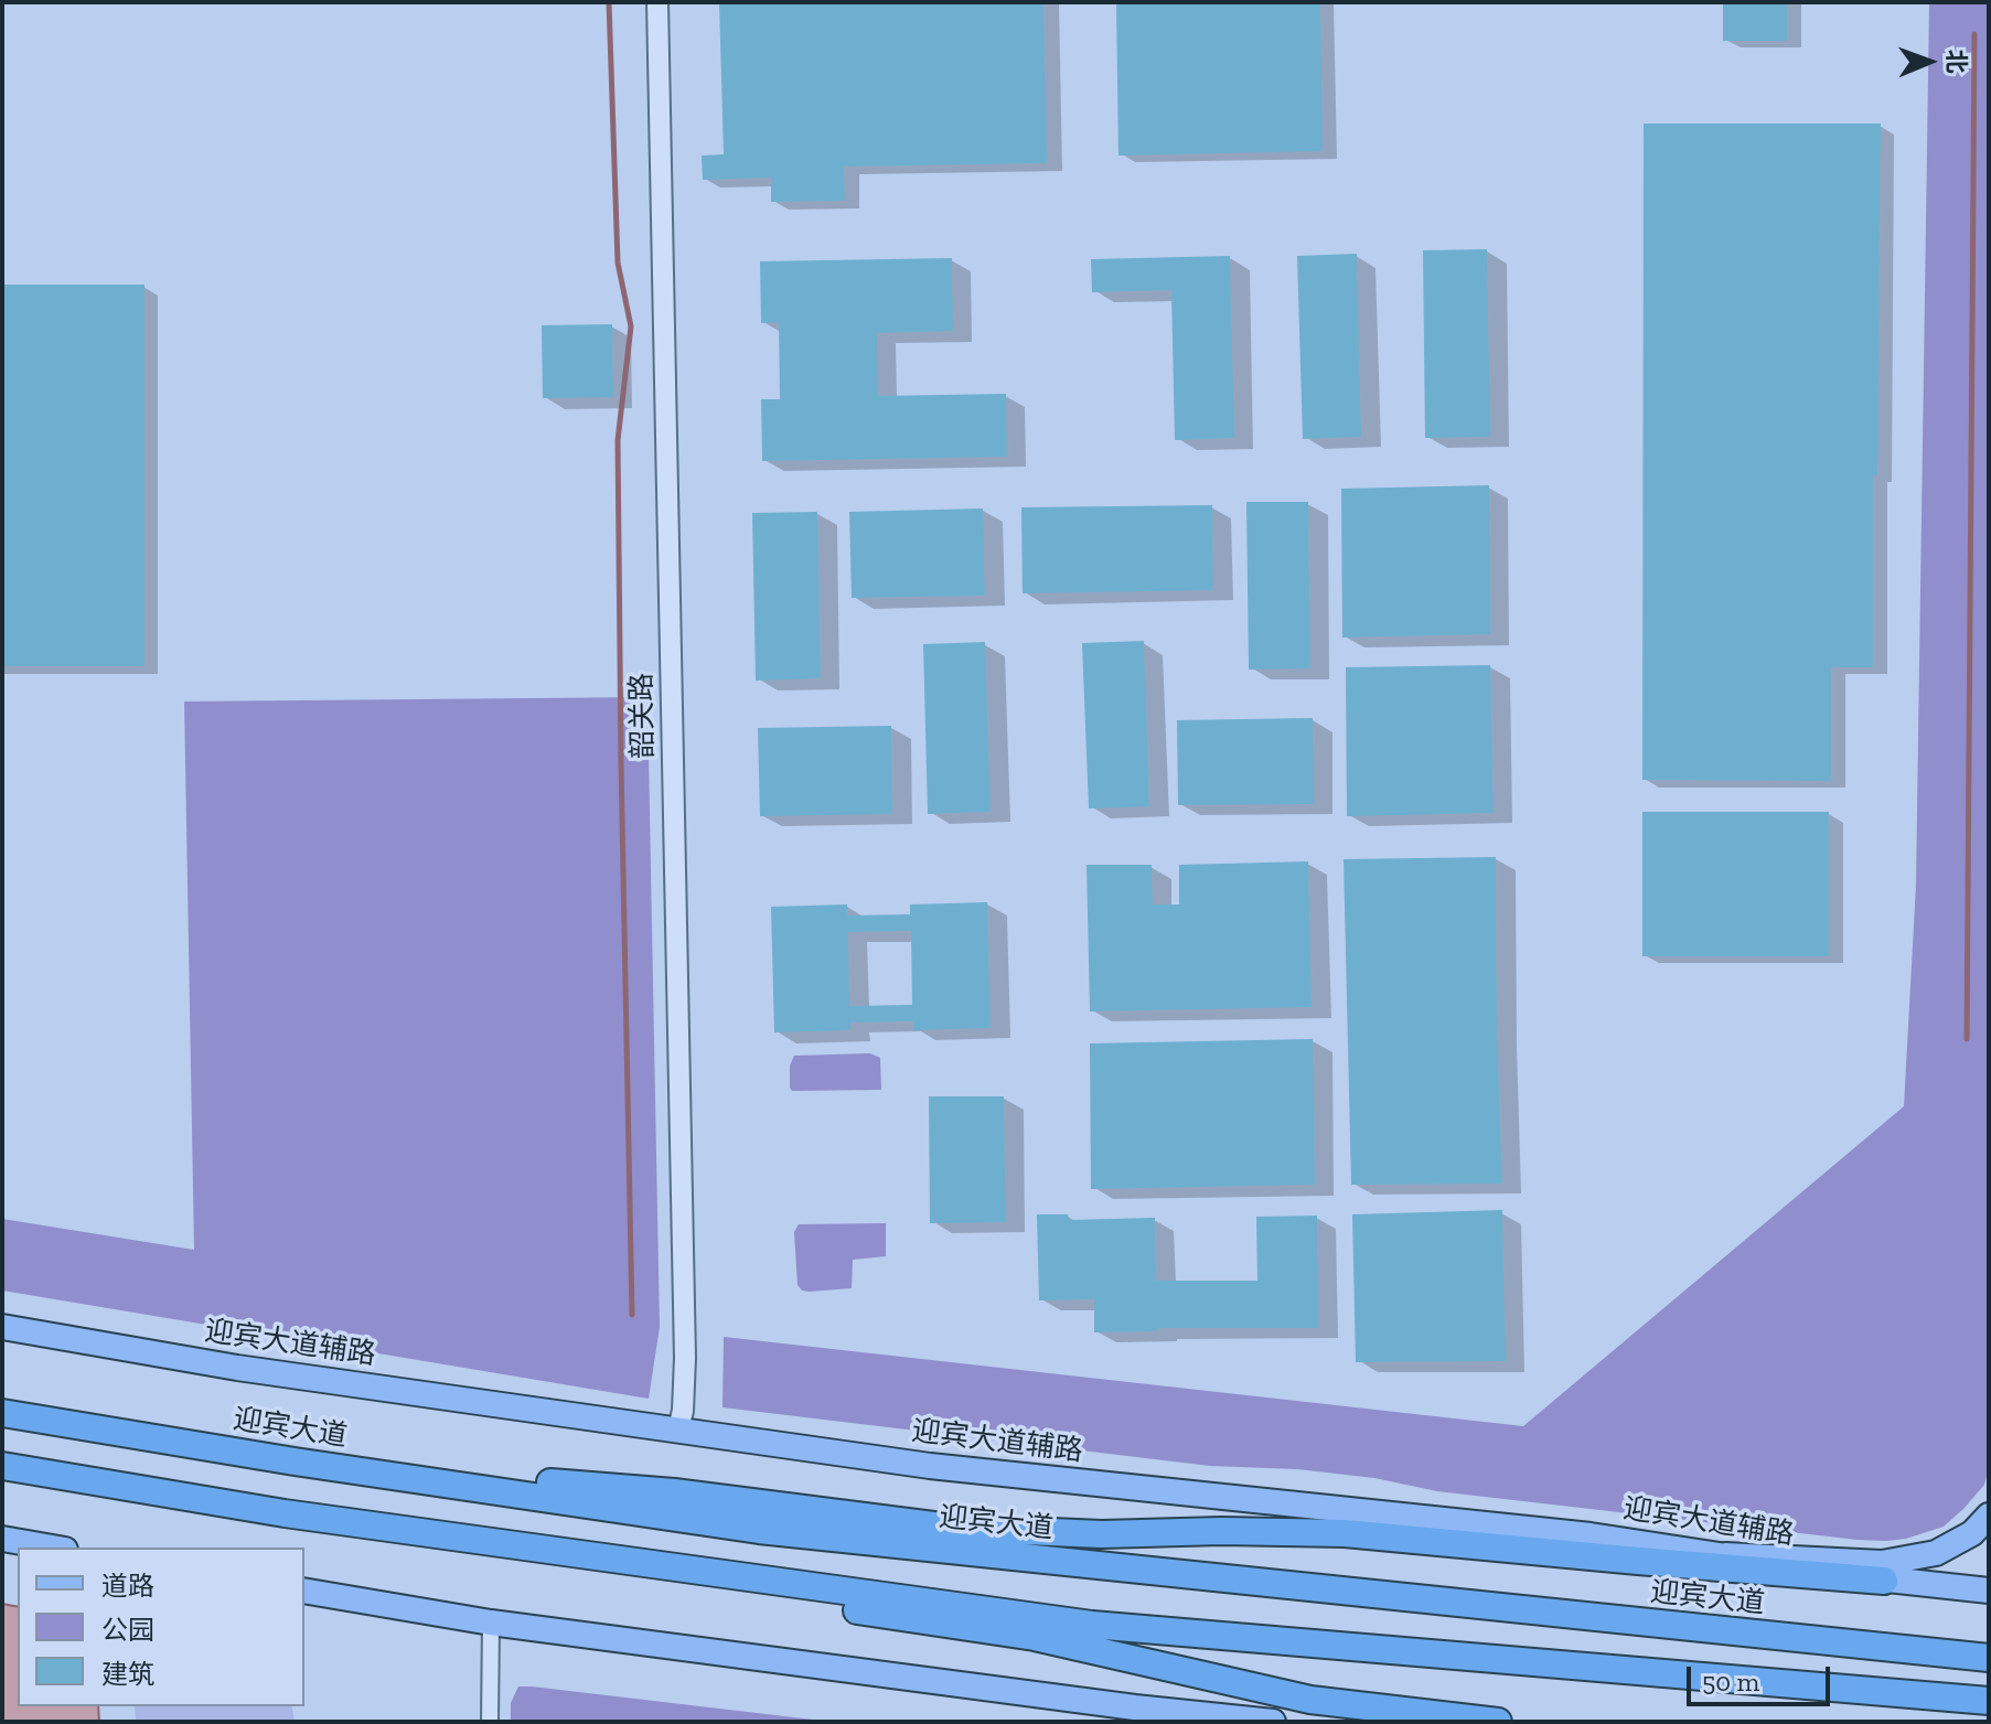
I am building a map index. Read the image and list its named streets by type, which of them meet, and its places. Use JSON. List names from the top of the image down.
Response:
{
  "streets": {
    "highway": ["迎宾大道"],
    "main road": ["迎宾大道辅路"],
    "street": ["韶关路"]
  },
  "crossings": [
    ["韶关路", "迎宾大道辅路"]
  ],
  "legend": ["道路", "公园", "建筑"],
  "scale_bar": "50 m",
  "north": "right"
}
